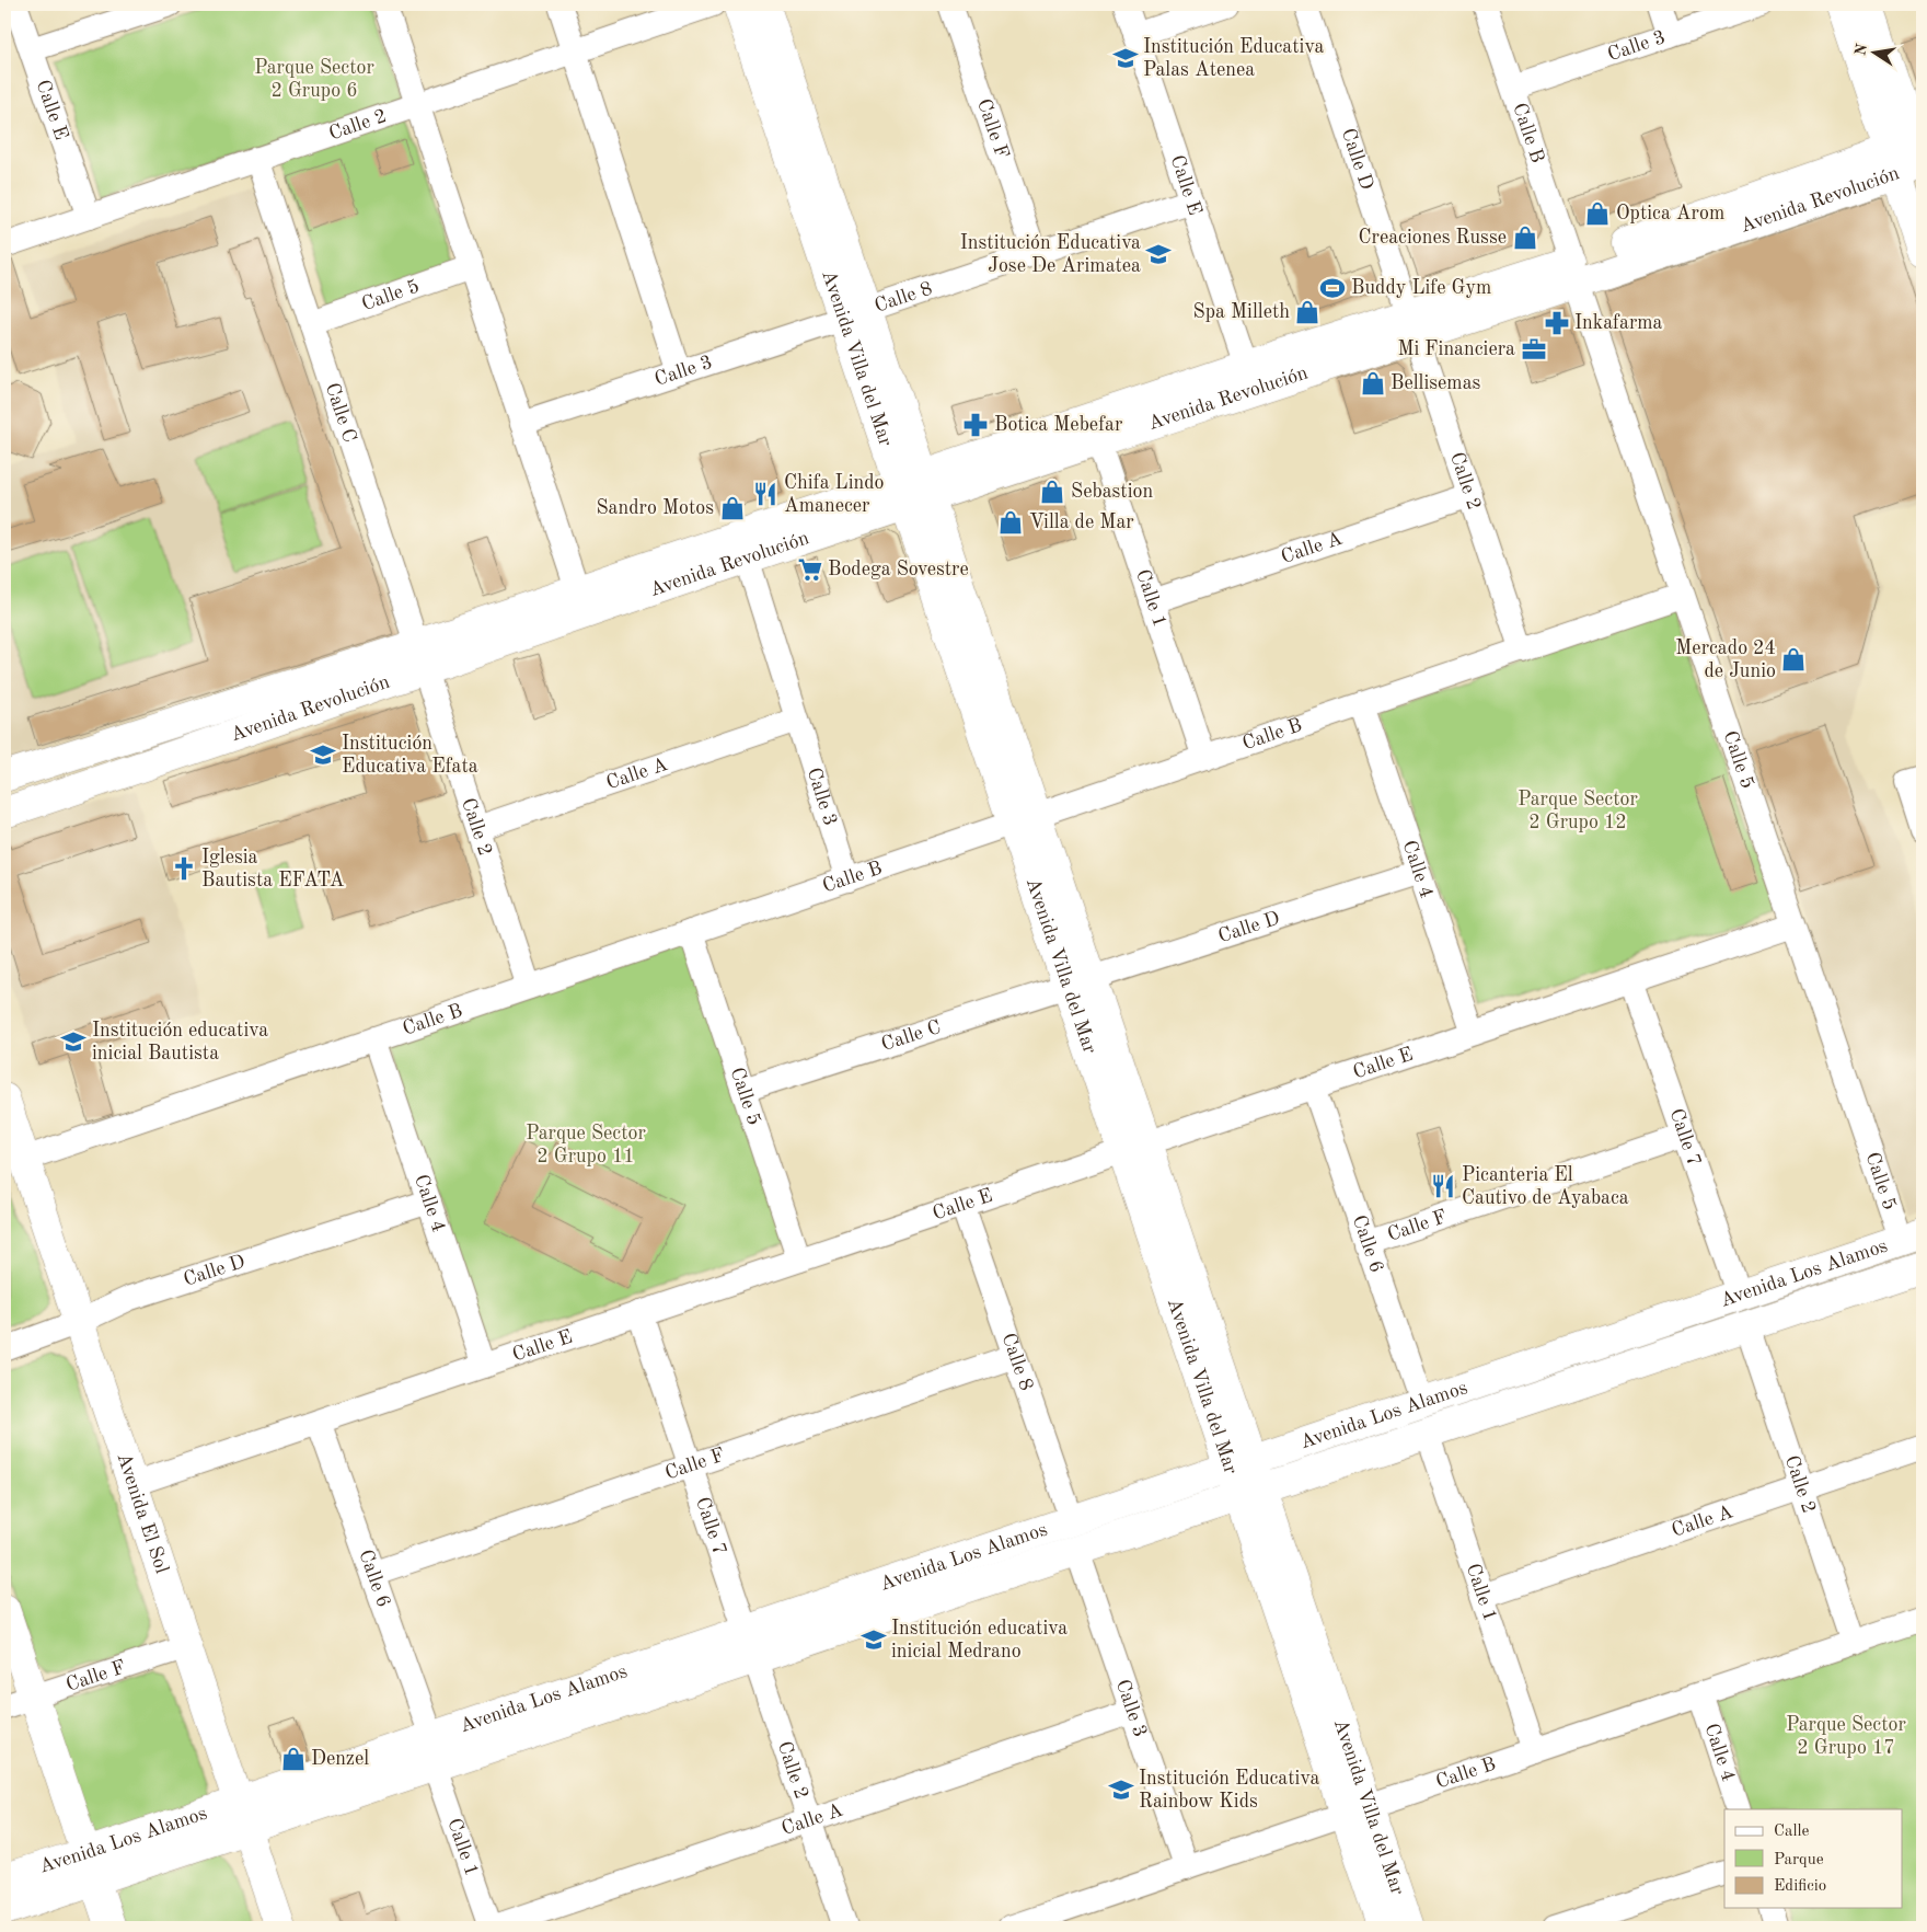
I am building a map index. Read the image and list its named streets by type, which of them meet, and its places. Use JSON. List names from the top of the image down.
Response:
{
  "streets": {
    "street": [
      "Calle 3",
      "Calle E",
      "Calle 2",
      "Calle F",
      "Calle B",
      "Calle D",
      "Avenida Revolución",
      "Calle 5",
      "Calle 8",
      "Avenida Villa del Mar",
      "Calle C",
      "Calle A",
      "Calle 1",
      "Calle 4",
      "Calle 7",
      "Calle 6",
      "Avenida Los Alamos",
      "Avenida El Sol"
    ]
  },
  "crossings": [
    ["Calle 3", "Calle B"],
    ["Calle 3", "Avenida Revolución"],
    ["Calle 3", "Calle 8"],
    ["Calle 3", "Avenida Villa del Mar"],
    ["Calle 3", "Calle A"],
    ["Calle 3", "Avenida Los Alamos"],
    ["Calle E", "Calle 2"],
    ["Calle E", "Avenida Revolución"],
    ["Calle E", "Calle 5"],
    ["Calle E", "Calle 8"],
    ["Calle E", "Avenida Villa del Mar"],
    ["Calle E", "Calle 4"],
    ["Calle E", "Calle 7"],
    ["Calle E", "Calle 6"],
    ["Calle E", "Avenida El Sol"],
    ["Calle 2", "Calle B"],
    ["Calle 2", "Calle D"],
    ["Calle 2", "Avenida Revolución"],
    ["Calle 2", "Calle C"],
    ["Calle 2", "Calle A"],
    ["Calle 2", "Calle 7"],
    ["Calle 2", "Avenida Los Alamos"],
    ["Calle F", "Calle 8"],
    ["Calle F", "Calle 7"],
    ["Calle F", "Calle 6"],
    ["Calle F", "Avenida El Sol"],
    ["Calle B", "Avenida Revolución"],
    ["Calle B", "Calle 5"],
    ["Calle B", "Avenida Villa del Mar"],
    ["Calle B", "Calle 1"],
    ["Calle B", "Calle 4"],
    ["Calle B", "Avenida El Sol"],
    ["Calle D", "Avenida Revolución"],
    ["Calle D", "Avenida Villa del Mar"],
    ["Calle D", "Calle C"],
    ["Calle D", "Calle 4"],
    ["Calle D", "Avenida El Sol"],
    ["Avenida Revolución", "Calle 5"],
    ["Avenida Revolución", "Avenida Villa del Mar"],
    ["Avenida Revolución", "Calle C"],
    ["Avenida Revolución", "Calle 1"],
    ["Calle 5", "Calle C"],
    ["Calle 5", "Avenida Los Alamos"],
    ["Calle 8", "Avenida Villa del Mar"],
    ["Calle 8", "Avenida Los Alamos"],
    ["Avenida Villa del Mar", "Calle C"],
    ["Avenida Villa del Mar", "Avenida Los Alamos"],
    ["Calle A", "Calle 1"],
    ["Calle 1", "Avenida Los Alamos"],
    ["Calle 7", "Avenida Los Alamos"],
    ["Calle 6", "Avenida Los Alamos"],
    ["Avenida Los Alamos", "Avenida El Sol"]
  ],
  "parks": [
    "Parque Sector 2 Grupo 6",
    "Parque Sector 2 Grupo 12",
    "Parque Sector 2 Grupo 11",
    "Parque Sector 2 Grupo 17"
  ],
  "places": {
    "school or university": [
      "Institución Educativa Palas Atenea",
      "Institución Educativa Jose De Arimatea",
      "Institución Educativa Efata",
      "Institución educativa inicial Bautista",
      "Institución educativa inicial Medrano",
      "Institución Educativa Rainbow Kids"
    ],
    "shop": [
      "Optica Arom",
      "Creaciones Russe",
      "Spa Milleth",
      "Bellisemas",
      "Sebastion",
      "Sandro Motos",
      "Villa de Mar",
      "Mercado 24 de Junio",
      "Denzel"
    ],
    "sports": ["Buddy Life Gym"],
    "pharmacy": ["Inkafarma", "Botica Mebefar"],
    "office": ["Mi Financiera"],
    "restaurant": ["Chifa Lindo Amanecer", "Picanteria El Cautivo de Ayabaca"],
    "supermarket": ["Bodega Sovestre"],
    "church": ["Iglesia Bautista EFATA"]
  },
  "legend": ["Calle", "Parque", "Edificio"],
  "north": "left"
}
